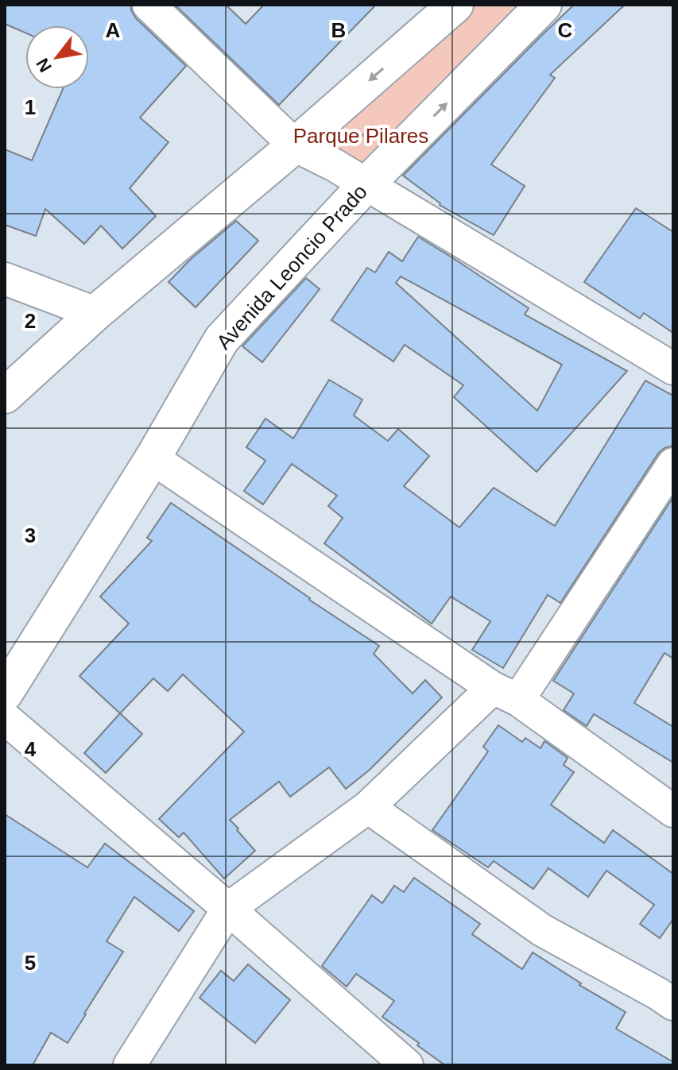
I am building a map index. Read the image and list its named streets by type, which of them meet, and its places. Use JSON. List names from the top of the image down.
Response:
{
  "streets": {
    "main road": ["Avenida Leoncio Prado"]
  },
  "parks": ["Parque Pilares"],
  "north": "bottom left",
  "grid": {
    "columns": ["A", "B", "C"],
    "rows": [
      "1",
      "2",
      "3",
      "4",
      "5"
    ]
  }
}
